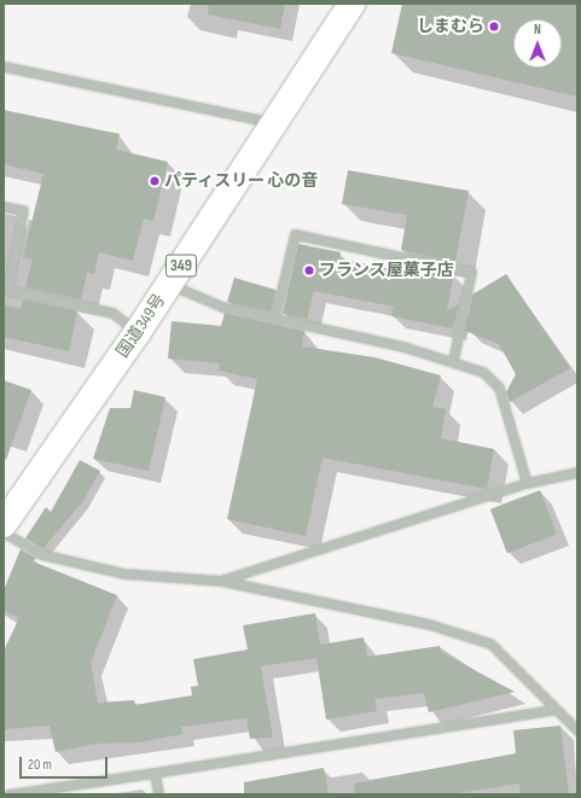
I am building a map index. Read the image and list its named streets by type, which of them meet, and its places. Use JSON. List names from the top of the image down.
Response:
{
  "streets": {
    "highway": ["349", "国道349号"]
  },
  "places": ["しまむら", "パティスリー 心の音", "フランス屋菓子店"],
  "scale_bar": "20 m",
  "north": "top"
}
